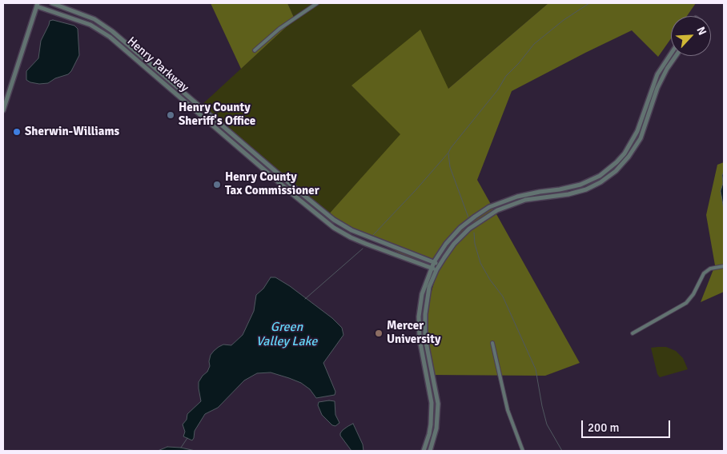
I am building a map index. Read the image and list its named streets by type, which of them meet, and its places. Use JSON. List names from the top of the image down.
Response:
{
  "streets": {
    "street": ["Henry Parkway"]
  },
  "water": ["Green Valley Lake"],
  "places": [
    "Henry County Sheriff's Office",
    "Sherwin-Williams",
    "Henry County Tax Commissioner",
    "Mercer University"
  ],
  "scale_bar": "200 m",
  "north": "top right"
}
